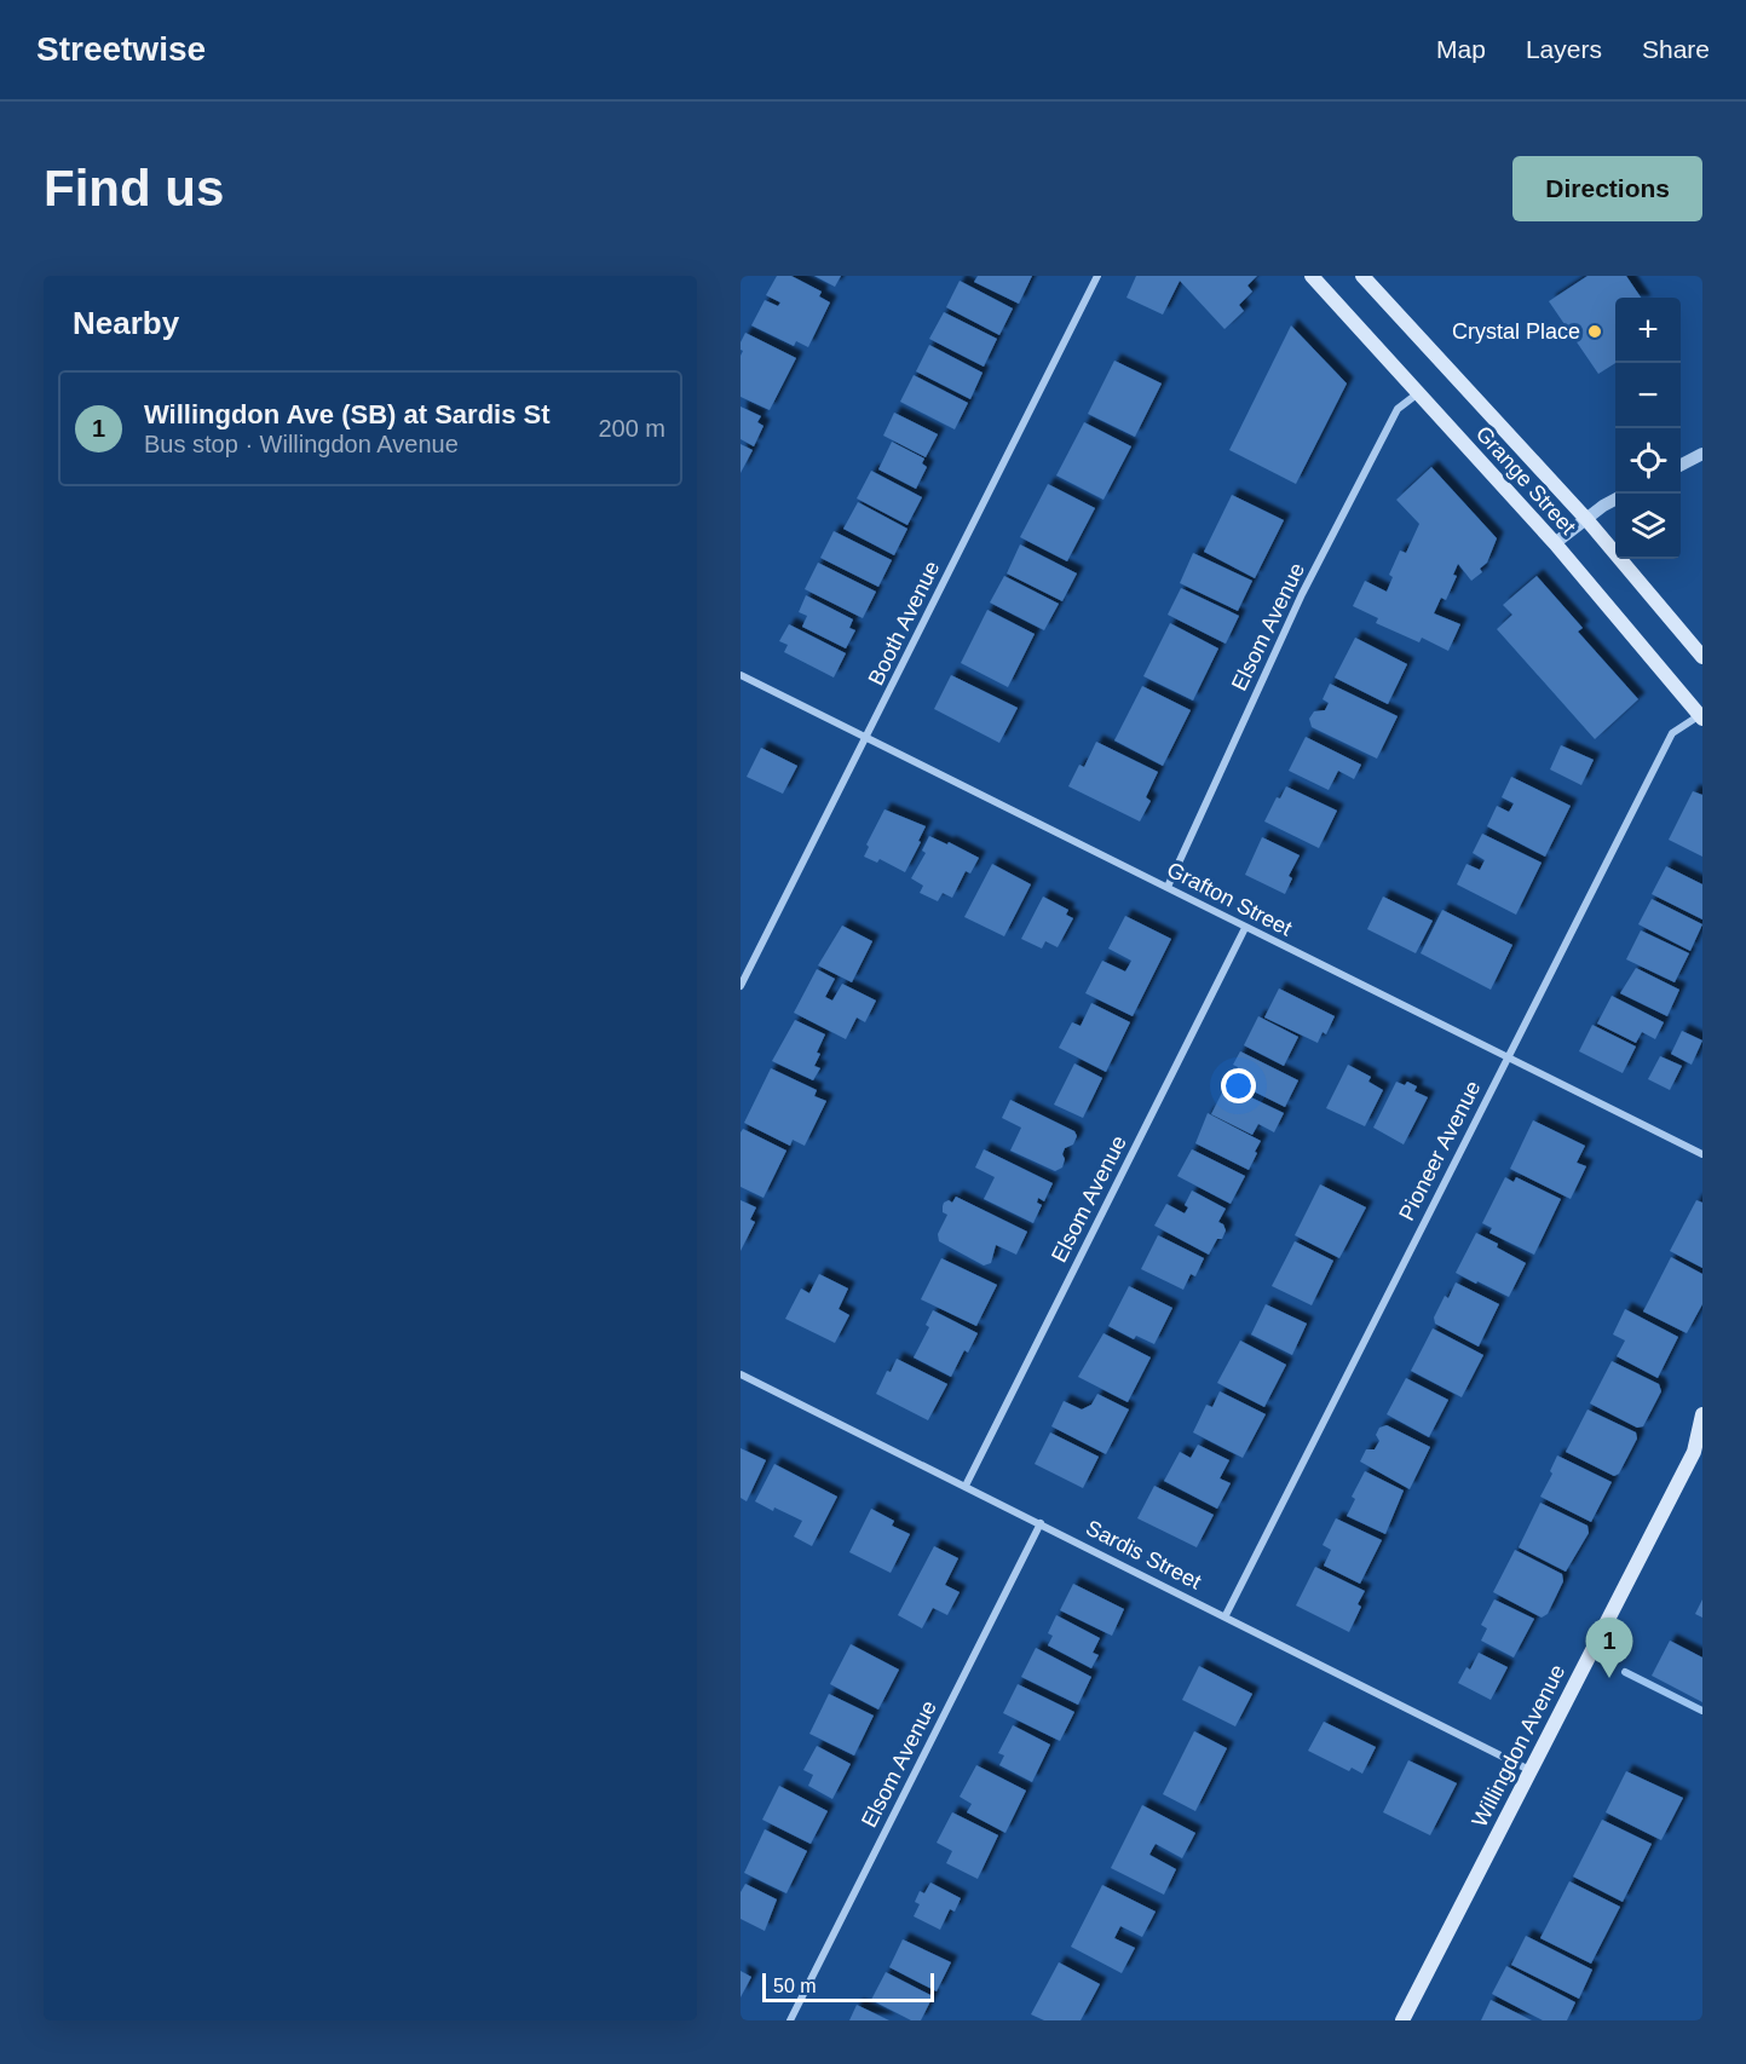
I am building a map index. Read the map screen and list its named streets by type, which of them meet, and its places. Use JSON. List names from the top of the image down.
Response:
{
  "streets": {
    "main road": ["Grange Street", "Willingdon Avenue"],
    "street": [
      "Booth Avenue",
      "Elsom Avenue",
      "Grafton Street",
      "Pioneer Avenue",
      "Sardis Street"
    ]
  },
  "crossings": [
    ["Grange Street", "Elsom Avenue"],
    ["Grange Street", "Pioneer Avenue"],
    ["Booth Avenue", "Grafton Street"],
    ["Elsom Avenue", "Grafton Street"],
    ["Elsom Avenue", "Sardis Street"],
    ["Grafton Street", "Pioneer Avenue"],
    ["Pioneer Avenue", "Sardis Street"],
    ["Sardis Street", "Willingdon Avenue"]
  ],
  "places": ["Crystal Place"],
  "scale_bar": "50 m",
  "page": {
    "header": "Streetwise",
    "nav": ["Map", "Layers", "Share"],
    "buttons": "Directions",
    "title": "Find us",
    "heading": "Nearby",
    "map_buttons": ["+", "−"],
    "list": [
      {
        "mark": "1",
        "name": "Willingdon Ave (SB) at Sardis St",
        "note": "Bus stop · Willingdon Avenue",
        "value": "200 m"
      }
    ],
    "pins": "1",
    "scale": "50 m"
  }
}
